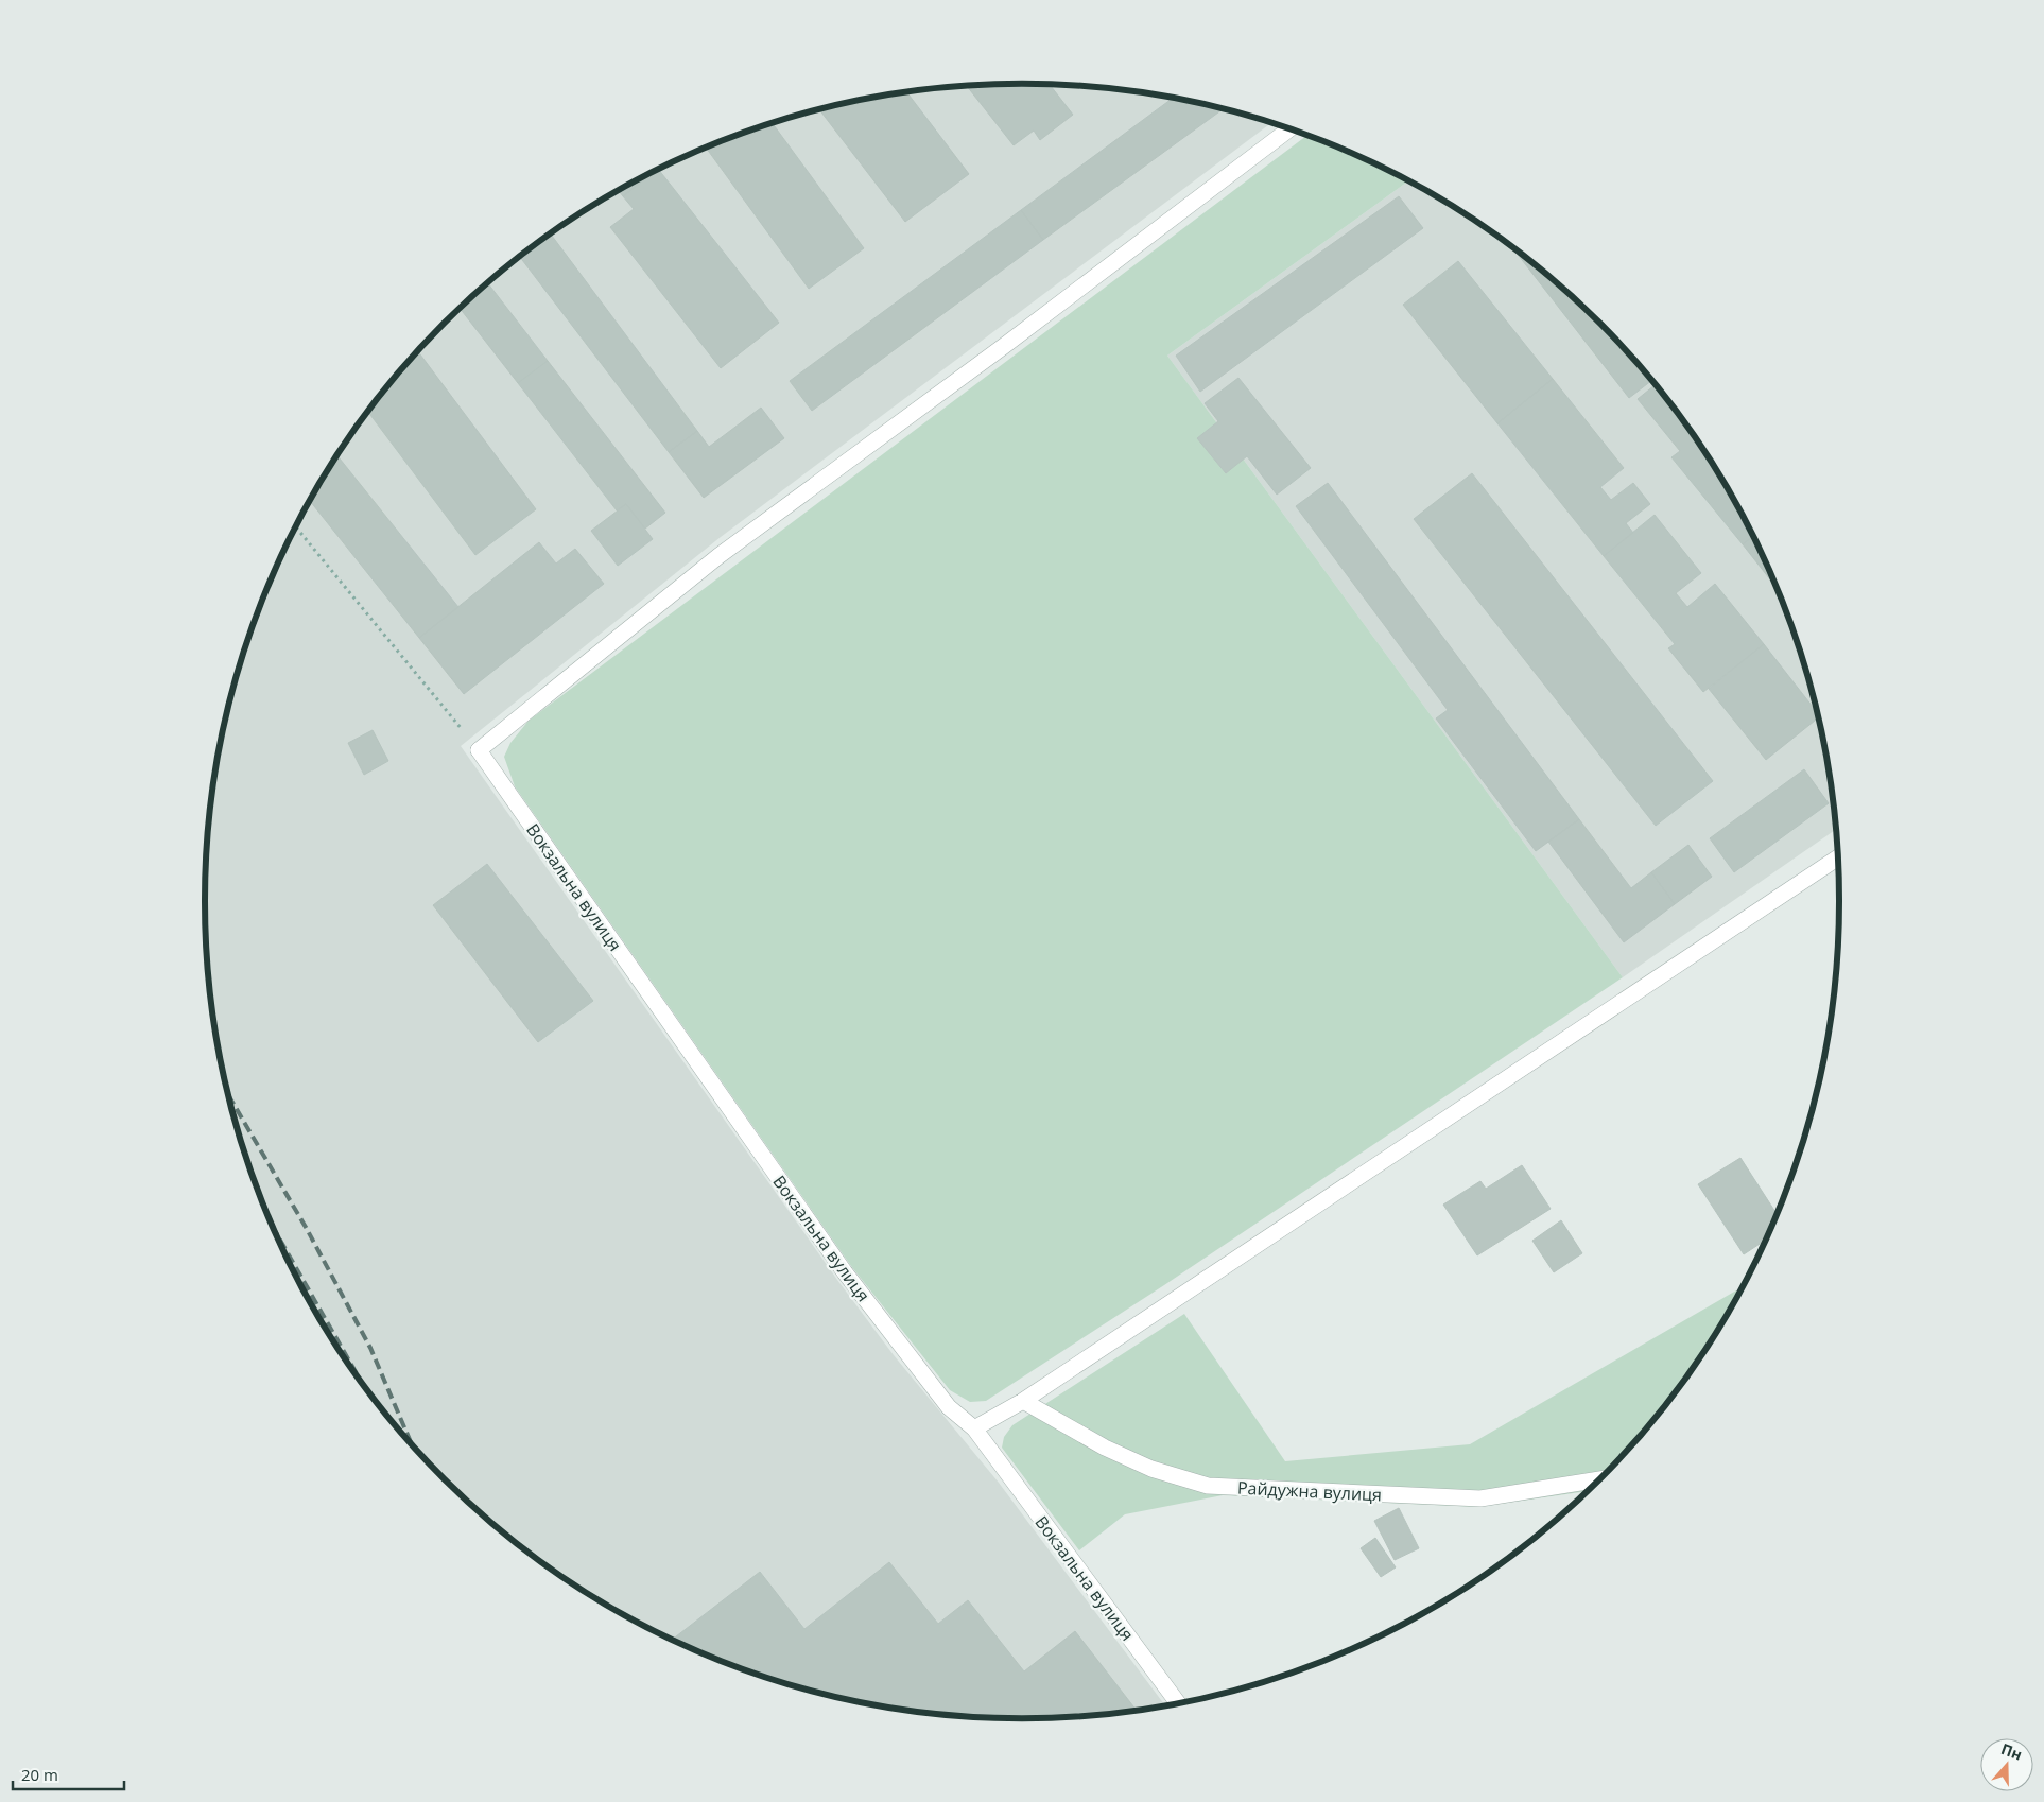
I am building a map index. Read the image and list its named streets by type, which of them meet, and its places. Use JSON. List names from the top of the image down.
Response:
{
  "streets": {
    "street": ["Вокзальна вулиця", "Райдужна вулиця"]
  },
  "scale_bar": "20 m",
  "north": "top"
}
